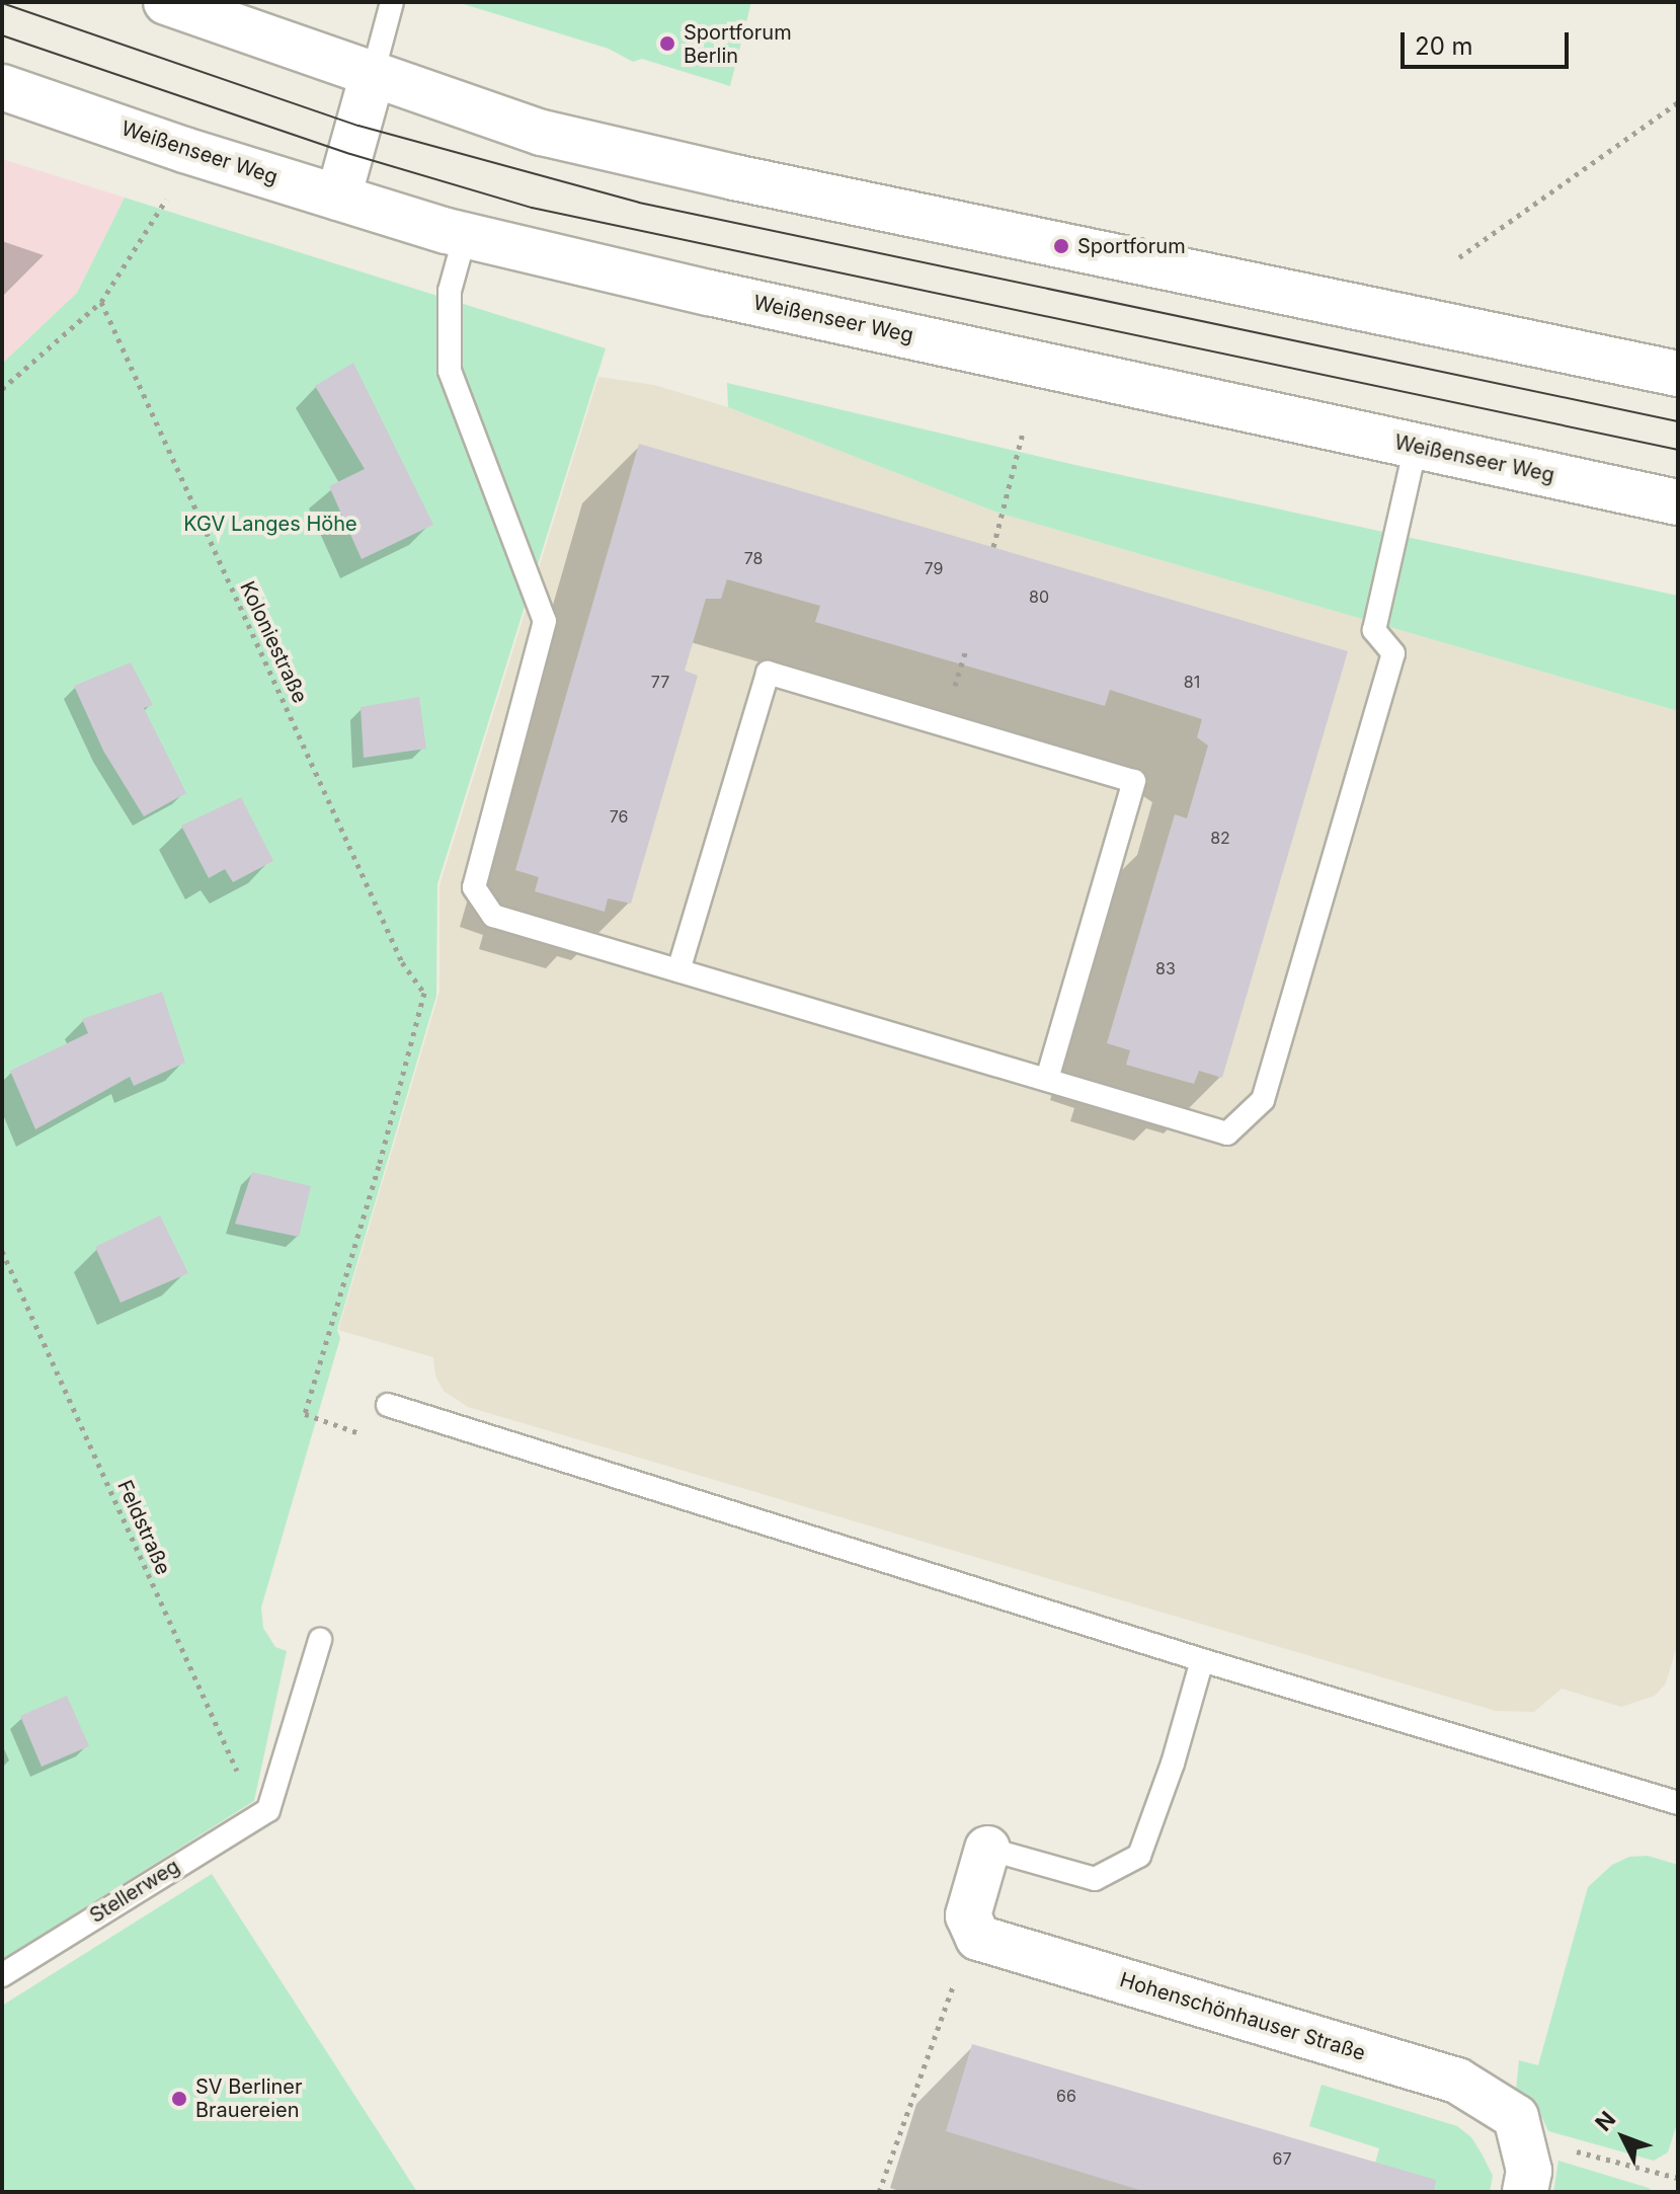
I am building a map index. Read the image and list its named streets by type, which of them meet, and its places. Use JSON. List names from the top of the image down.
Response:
{
  "streets": {
    "main road": ["Weißenseer Weg", "Hohenschönhauser Straße"],
    "lane": ["Stellerweg"],
    "path": ["Koloniestraße", "Feldstraße"]
  },
  "crossings": [
    ["Feldstraße", "Stellerweg"]
  ],
  "parks": ["KGV Langes Höhe"],
  "places": ["Sportforum Berlin", "Sportforum", "SV Berliner Brauereien"],
  "house_numbers": [
    "78",
    "79",
    "80",
    "77",
    "81",
    "76",
    "82",
    "83",
    "66",
    "67"
  ],
  "scale_bar": "20 m",
  "north": "top left"
}
